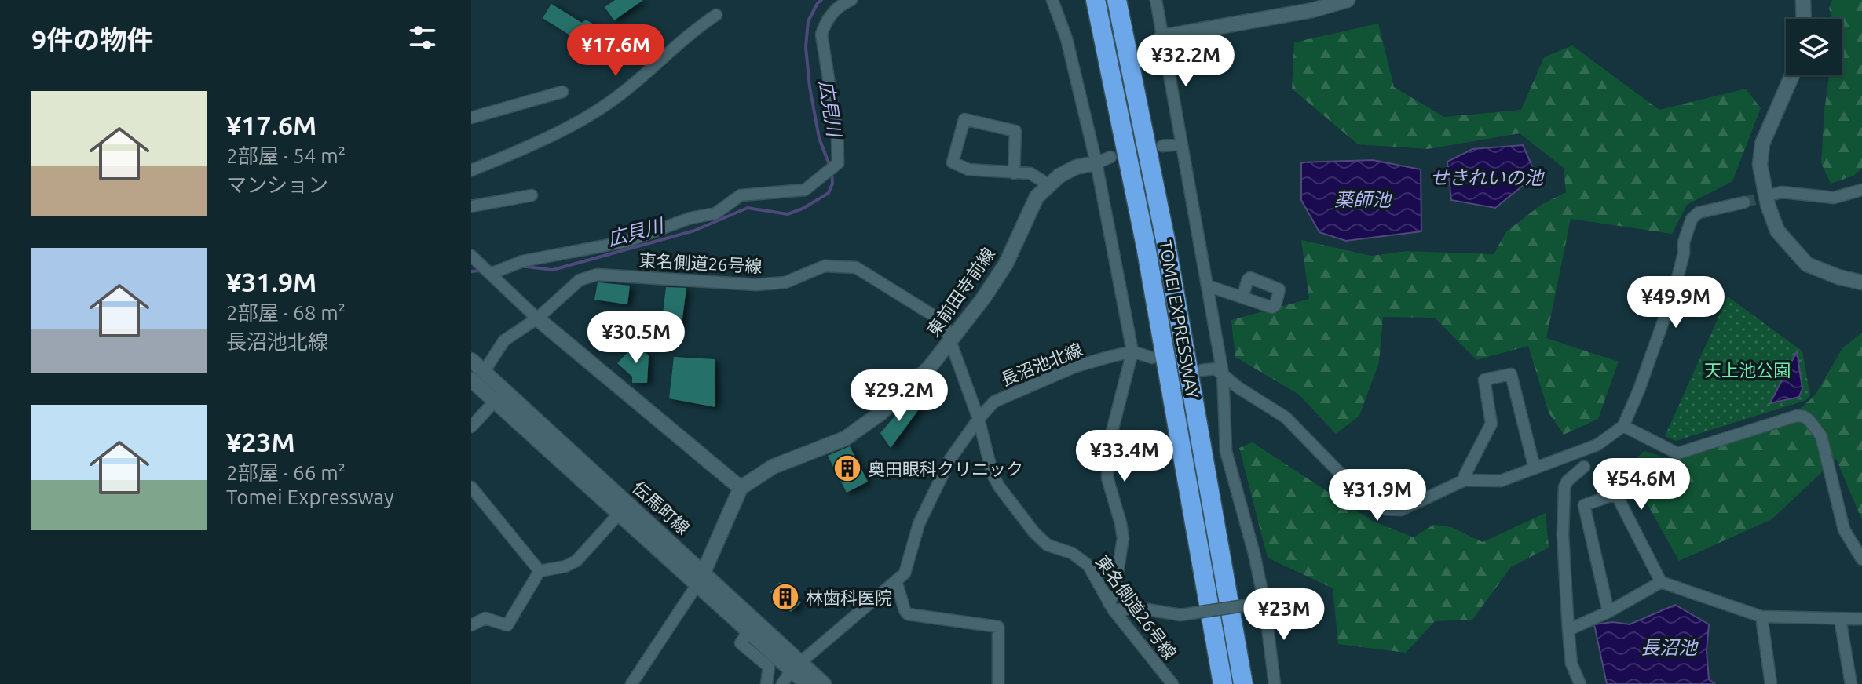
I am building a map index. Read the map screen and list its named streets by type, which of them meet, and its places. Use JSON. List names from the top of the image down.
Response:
{
  "streets": {
    "highway": ["TOMEI EXPRESSWAY"],
    "street": [
      "東名側道26号線",
      "東前田寺前線",
      "長沼池北線",
      "伝馬町線"
    ]
  },
  "crossings": [
    ["東名側道26号線", "東前田寺前線"],
    ["東名側道26号線", "長沼池北線"],
    ["東名側道26号線", "伝馬町線"],
    ["長沼池北線", "伝馬町線"]
  ],
  "water": [
    "広見川",
    "せきれいの池",
    "薬師池",
    "広貝川",
    "長沼池"
  ],
  "parks": ["天上池公園"],
  "places": {
    "building": ["奥田眼科クリニック", "林歯科医院"]
  },
  "page": {
    "heading": "9件の物件",
    "price": [
      "¥17.6M",
      "¥32.2M",
      "¥49.9M",
      "¥30.5M",
      "¥29.2M",
      "¥33.4M",
      "¥54.6M",
      "¥31.9M",
      "¥23M"
    ],
    "list": [
      {
        "name": "¥17.6M",
        "note": "2部屋 · 54 m² · マンション"
      },
      {
        "name": "¥31.9M",
        "note": "2部屋 · 68 m² · 長沼池北線"
      },
      {
        "name": "¥23M",
        "note": "2部屋 · 66 m² · Tomei Expressway"
      }
    ]
  }
}
